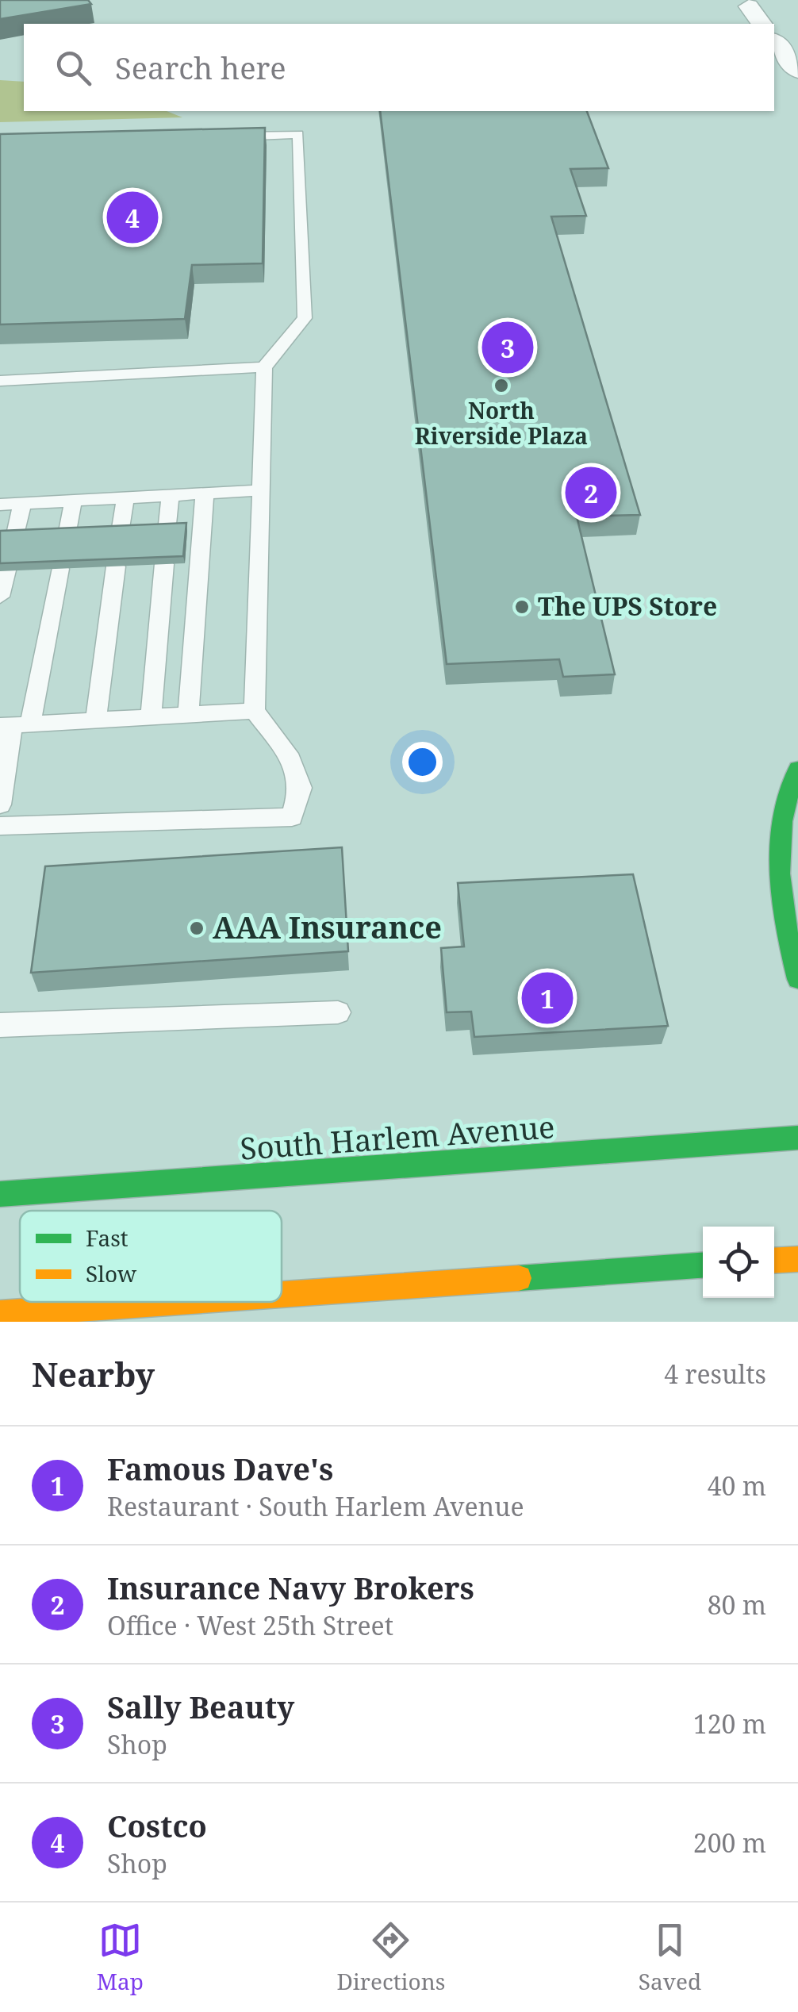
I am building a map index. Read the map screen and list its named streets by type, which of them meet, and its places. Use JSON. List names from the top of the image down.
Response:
{
  "streets": {
    "main road": ["South Harlem Avenue"]
  },
  "places": ["North Riverside Plaza", "The UPS Store", "AAA Insurance"],
  "legend": ["Fast", "Slow"],
  "page": {
    "search": "Search here",
    "pins": [
      "4",
      "3",
      "2",
      "1"
    ],
    "heading": ["Nearby", "4 results"],
    "list": [
      {
        "mark": "1",
        "name": "Famous Dave's",
        "note": "Restaurant · South Harlem Avenue",
        "value": "40 m"
      },
      {
        "mark": "2",
        "name": "Insurance Navy Brokers",
        "note": "Office · West 25th Street",
        "value": "80 m"
      },
      {
        "mark": "3",
        "name": "Sally Beauty",
        "note": "Shop",
        "value": "120 m"
      },
      {
        "mark": "4",
        "name": "Costco",
        "note": "Shop",
        "value": "200 m"
      }
    ],
    "nav": ["Map", "Directions", "Saved"]
  }
}
